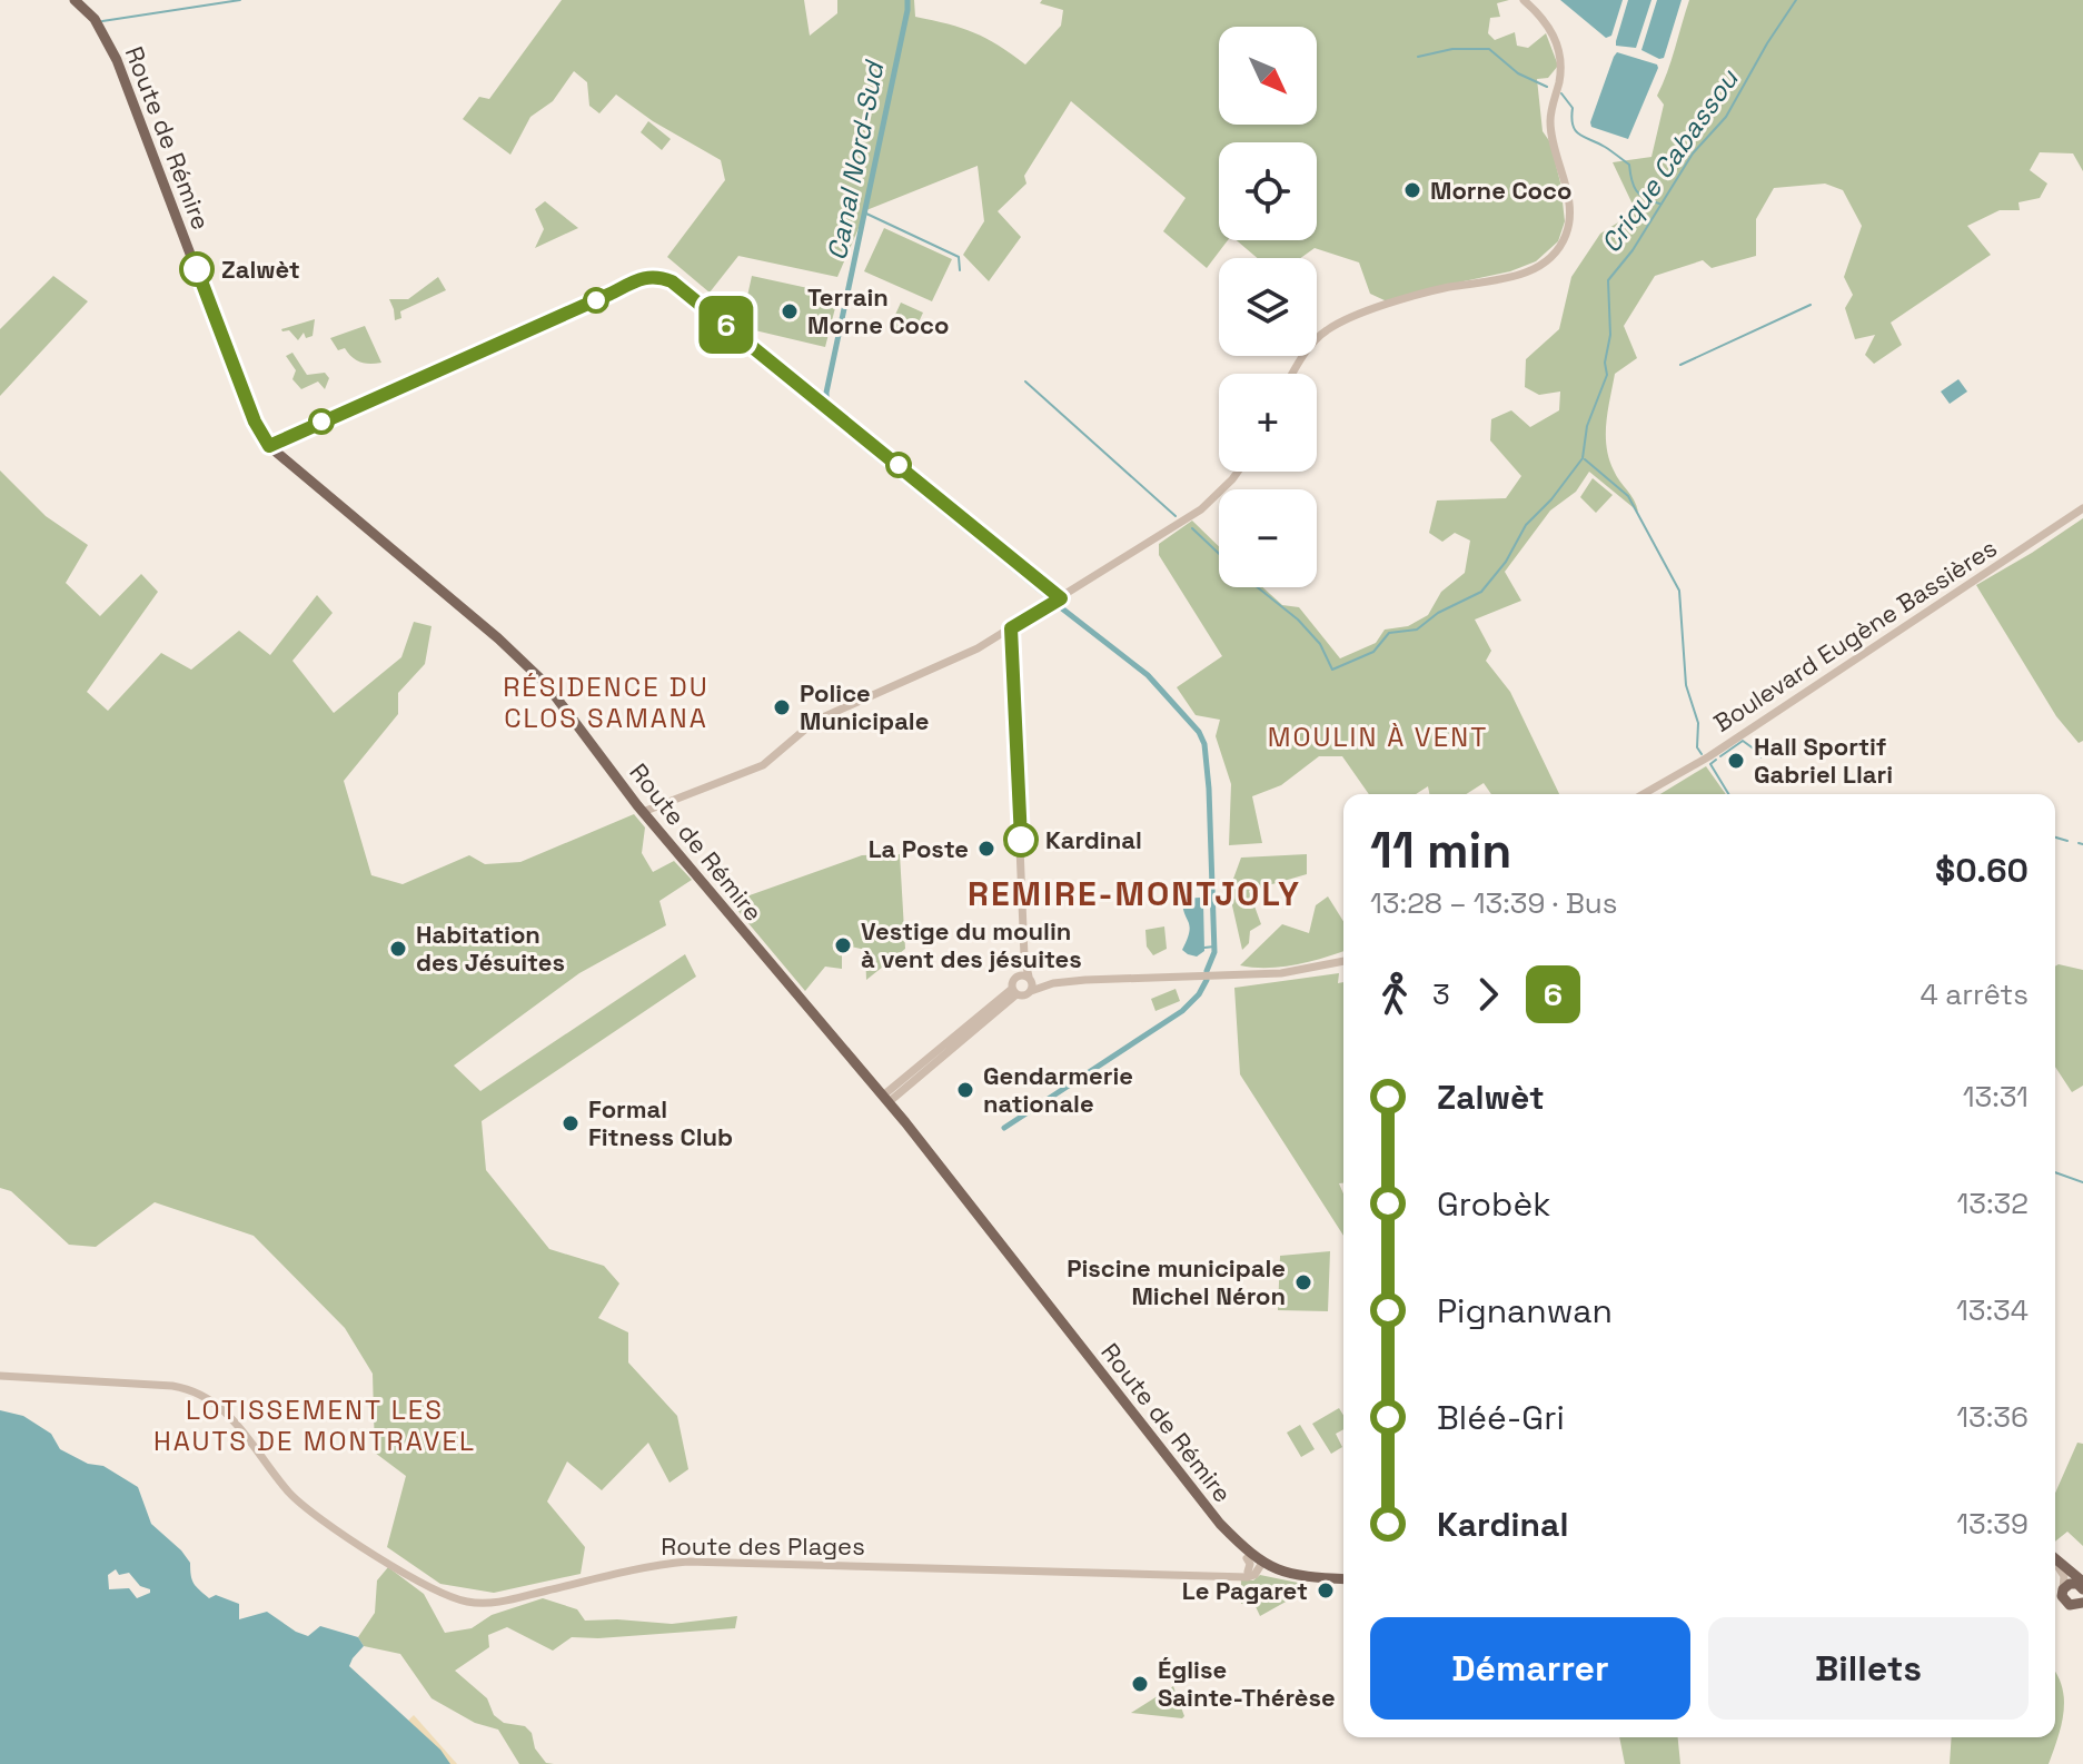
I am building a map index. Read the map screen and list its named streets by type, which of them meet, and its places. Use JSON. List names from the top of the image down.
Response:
{
  "streets": {
    "main road": ["Route de Rémire"],
    "street": ["Boulevard Eugène Bassières", "Route des Plages"]
  },
  "crossings": [
    ["Route de Rémire", "Route des Plages"]
  ],
  "districts": [
    "RÉSIDENCE DU CLOS SAMANA",
    "MOULIN À VENT",
    "REMIRE-MONTJOLY",
    "LOTISSEMENT LES HAUTS DE MONTRAVEL"
  ],
  "water": ["Canal Nord-Sud", "Crique Cabassou"],
  "places": [
    "Morne Coco",
    "Zalwèt",
    "Terrain Morne Coco",
    "Police Municipale",
    "Hall Sportif Gabriel Llari",
    "Kardinal",
    "La Poste",
    "Vestige du moulin à vent des jésuites",
    "Habitation des Jésuites",
    "Gendarmerie nationale",
    "Formal Fitness Club",
    "Piscine municipale Michel Néron",
    "Le Pagaret",
    "Église Sainte-Thérèse"
  ],
  "lines": ["bus line 6"],
  "north": "bottom right",
  "page": {
    "on_map": "6",
    "map_buttons": ["+", "−"],
    "heading": ["11 min", "13:28 – 13:39 · Bus", "$0.60"],
    "legs": ["3", "6", "4 arrêts"],
    "list": [
      {
        "name": "Zalwèt",
        "value": "13:31"
      },
      {
        "name": "Grobèk",
        "value": "13:32"
      },
      {
        "name": "Pignanwan",
        "value": "13:34"
      },
      {
        "name": "Bléé-Gri",
        "value": "13:36"
      },
      {
        "name": "Kardinal",
        "value": "13:39"
      }
    ],
    "buttons": ["Démarrer", "Billets"]
  }
}
